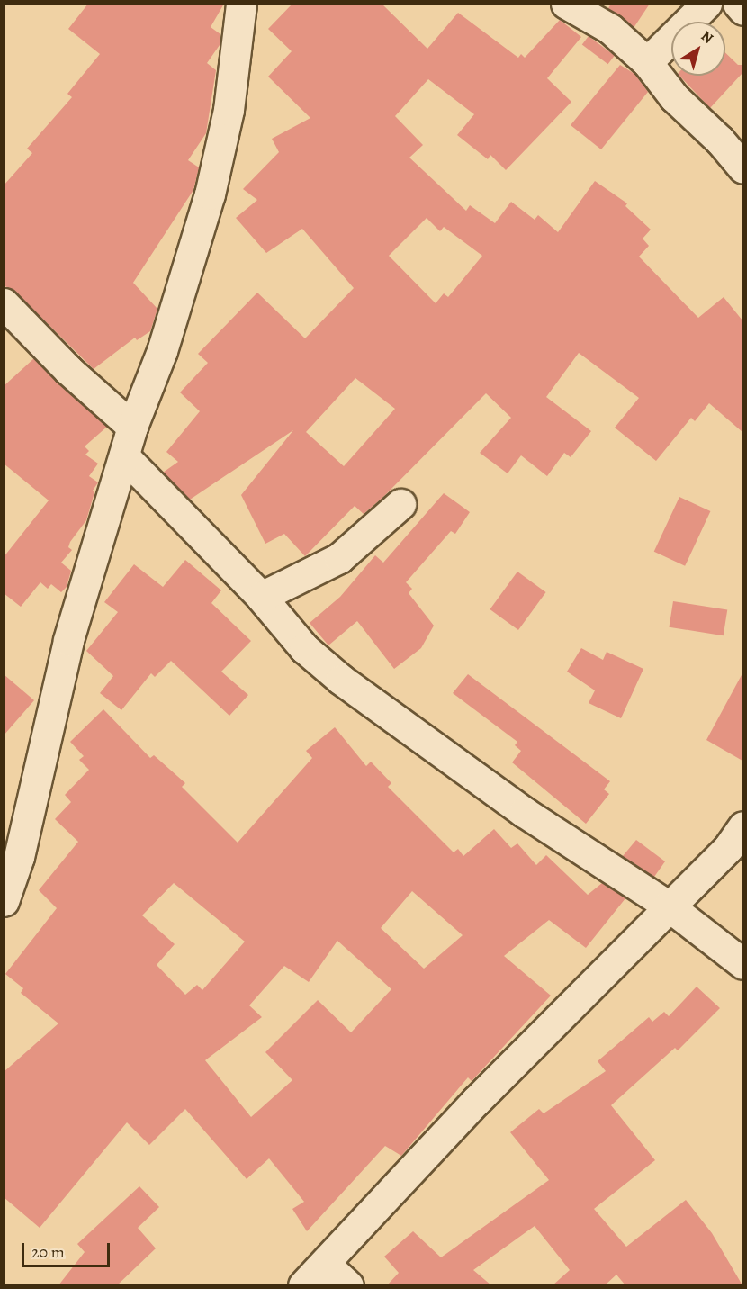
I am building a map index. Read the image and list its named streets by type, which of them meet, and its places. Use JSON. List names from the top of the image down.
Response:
{
  "scale_bar": "20 m",
  "north": "top right"
}
